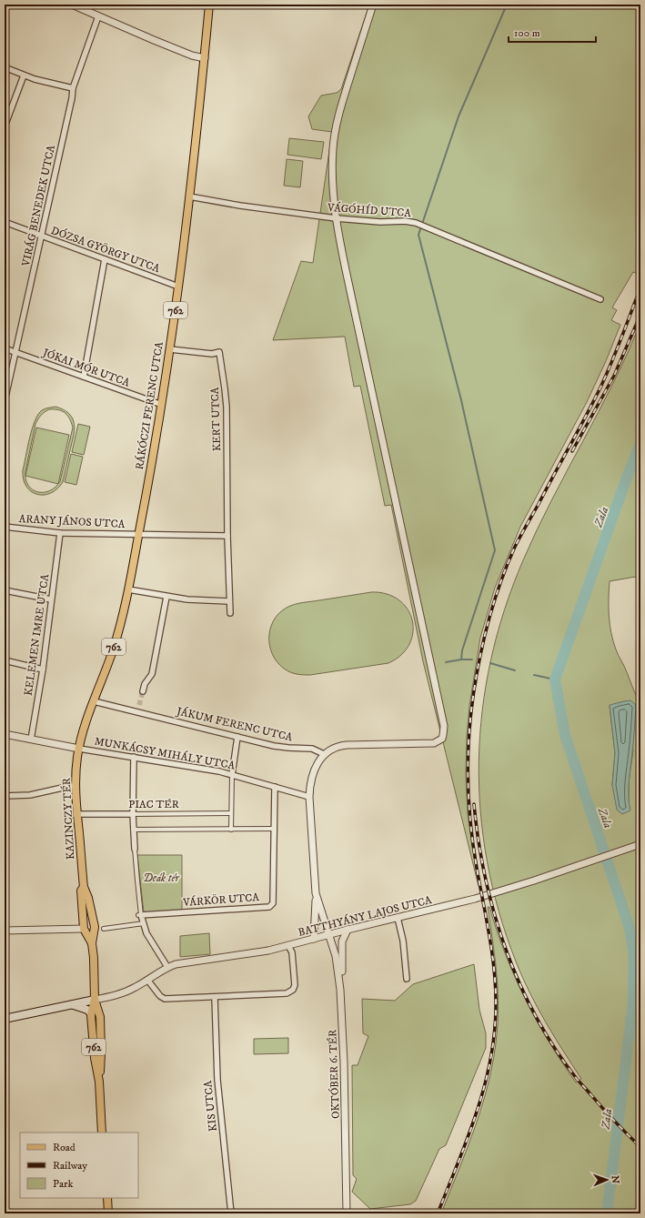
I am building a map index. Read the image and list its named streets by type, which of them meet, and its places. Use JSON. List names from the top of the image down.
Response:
{
  "streets": {
    "main road": ["762", "RÁKÓCZI FERENC UTCA", "KAZINCZY TÉR"],
    "street": [
      "VIRÁG BENEDEK UTCA",
      "VÁGÓHÍD UTCA",
      "DÓZSA GYÖRGY UTCA",
      "JÓKAI MÓR UTCA",
      "KERT UTCA",
      "ARANY JÁNOS UTCA",
      "KELEMEN IMRE UTCA",
      "JÁKUM FERENC UTCA",
      "MUNKÁCSY MIHÁLY UTCA",
      "PIAC TÉR",
      "VÁRKÖR UTCA",
      "BATTHYÁNY LAJOS UTCA",
      "OKTÓBER 6. TÉR",
      "KIS UTCA"
    ]
  },
  "crossings": [
    ["VIRÁG BENEDEK UTCA", "DÓZSA GYÖRGY UTCA"],
    ["VIRÁG BENEDEK UTCA", "JÓKAI MÓR UTCA"],
    ["VÁGÓHÍD UTCA", "RÁKÓCZI FERENC UTCA"],
    ["DÓZSA GYÖRGY UTCA", "RÁKÓCZI FERENC UTCA"],
    ["762", "RÁKÓCZI FERENC UTCA"],
    ["762", "KAZINCZY TÉR"],
    ["762", "BATTHYÁNY LAJOS UTCA"],
    ["JÓKAI MÓR UTCA", "RÁKÓCZI FERENC UTCA"],
    ["RÁKÓCZI FERENC UTCA", "KERT UTCA"],
    ["RÁKÓCZI FERENC UTCA", "ARANY JÁNOS UTCA"],
    ["RÁKÓCZI FERENC UTCA", "JÁKUM FERENC UTCA"],
    ["RÁKÓCZI FERENC UTCA", "MUNKÁCSY MIHÁLY UTCA"],
    ["RÁKÓCZI FERENC UTCA", "KAZINCZY TÉR"],
    ["ARANY JÁNOS UTCA", "KELEMEN IMRE UTCA"],
    ["MUNKÁCSY MIHÁLY UTCA", "KAZINCZY TÉR"],
    ["MUNKÁCSY MIHÁLY UTCA", "VÁRKÖR UTCA"],
    ["PIAC TÉR", "KAZINCZY TÉR"],
    ["KAZINCZY TÉR", "BATTHYÁNY LAJOS UTCA"],
    ["BATTHYÁNY LAJOS UTCA", "OKTÓBER 6. TÉR"]
  ],
  "water": ["Zala"],
  "parks": ["Deák tér"],
  "legend": ["Road", "Railway", "Park"],
  "scale_bar": "100 m",
  "north": "right"
}
